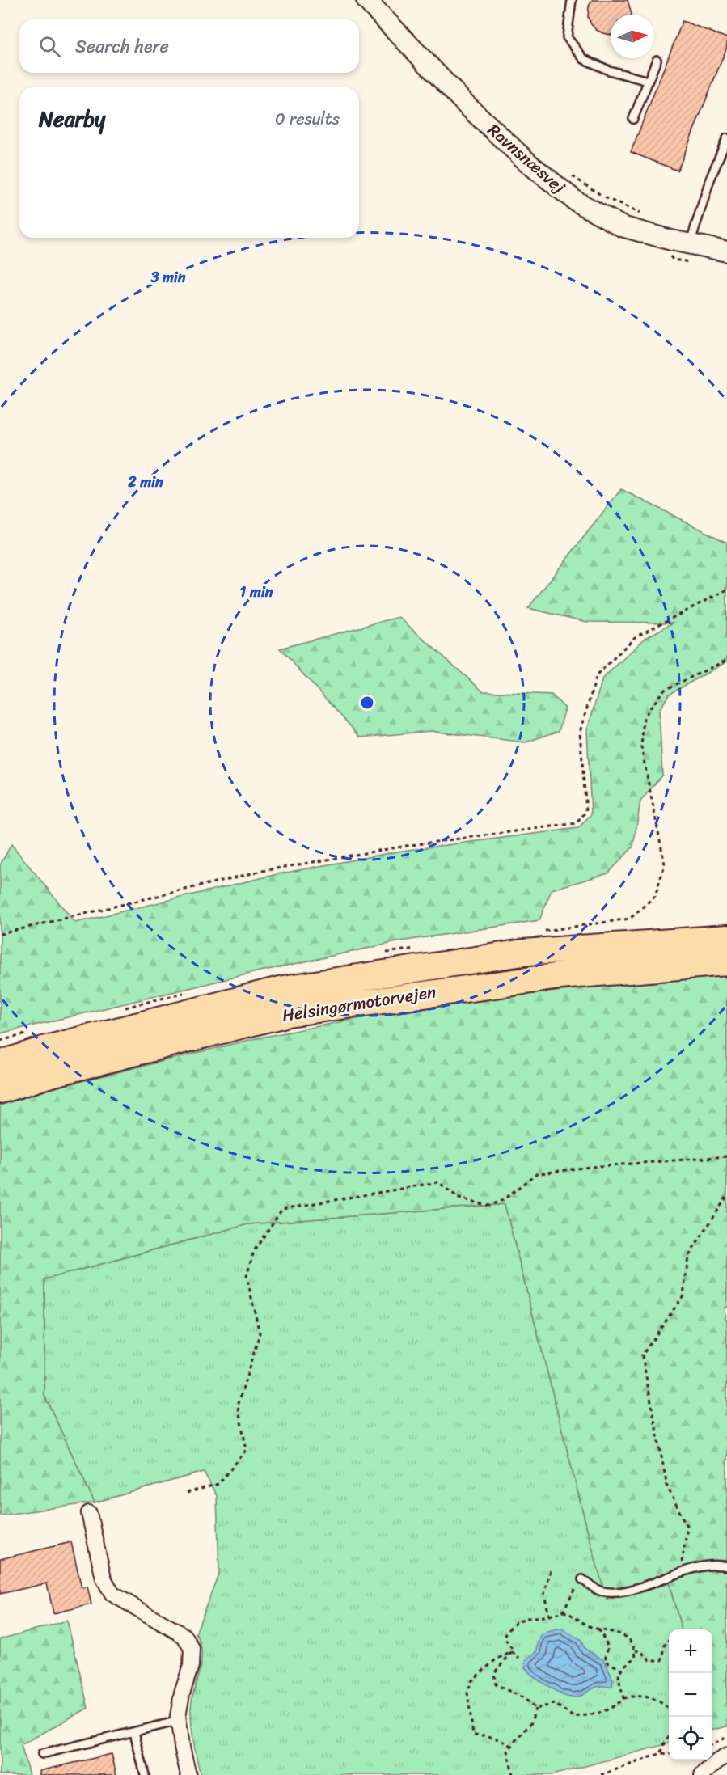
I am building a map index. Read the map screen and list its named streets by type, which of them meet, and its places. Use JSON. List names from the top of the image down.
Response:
{
  "streets": {
    "highway": ["Helsingørmotorvejen"],
    "main road": ["Ravnsnæsvej"]
  },
  "north": "right",
  "page": {
    "search": "Search here",
    "heading": ["Nearby", "0 results"],
    "map_buttons": ["+", "−"]
  },
  "rings": ["3 min", "2 min", "1 min"]
}
